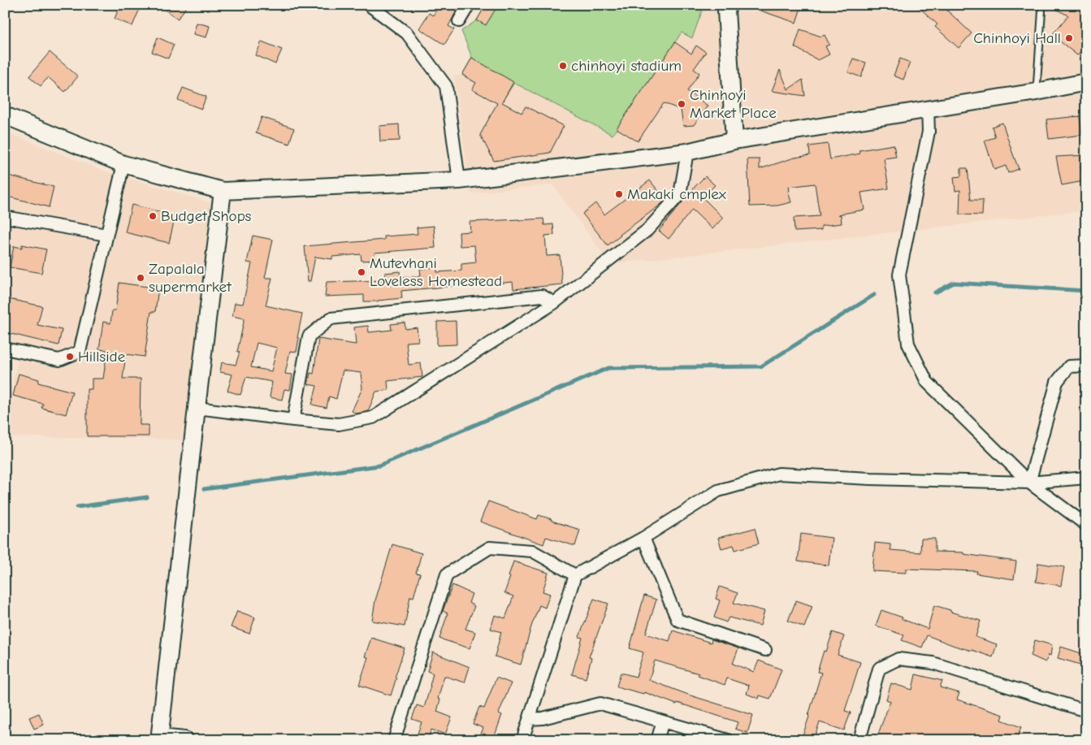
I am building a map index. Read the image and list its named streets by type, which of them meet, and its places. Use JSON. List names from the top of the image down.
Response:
{
  "places": [
    "Chinhoyi Hall",
    "chinhoyi stadium",
    "Chinhoyi Market Place",
    "Makaki cmplex",
    "Budget Shops",
    "Mutevhani Loveless Homestead",
    "Zapalala supermarket",
    "Hillside"
  ]
}
